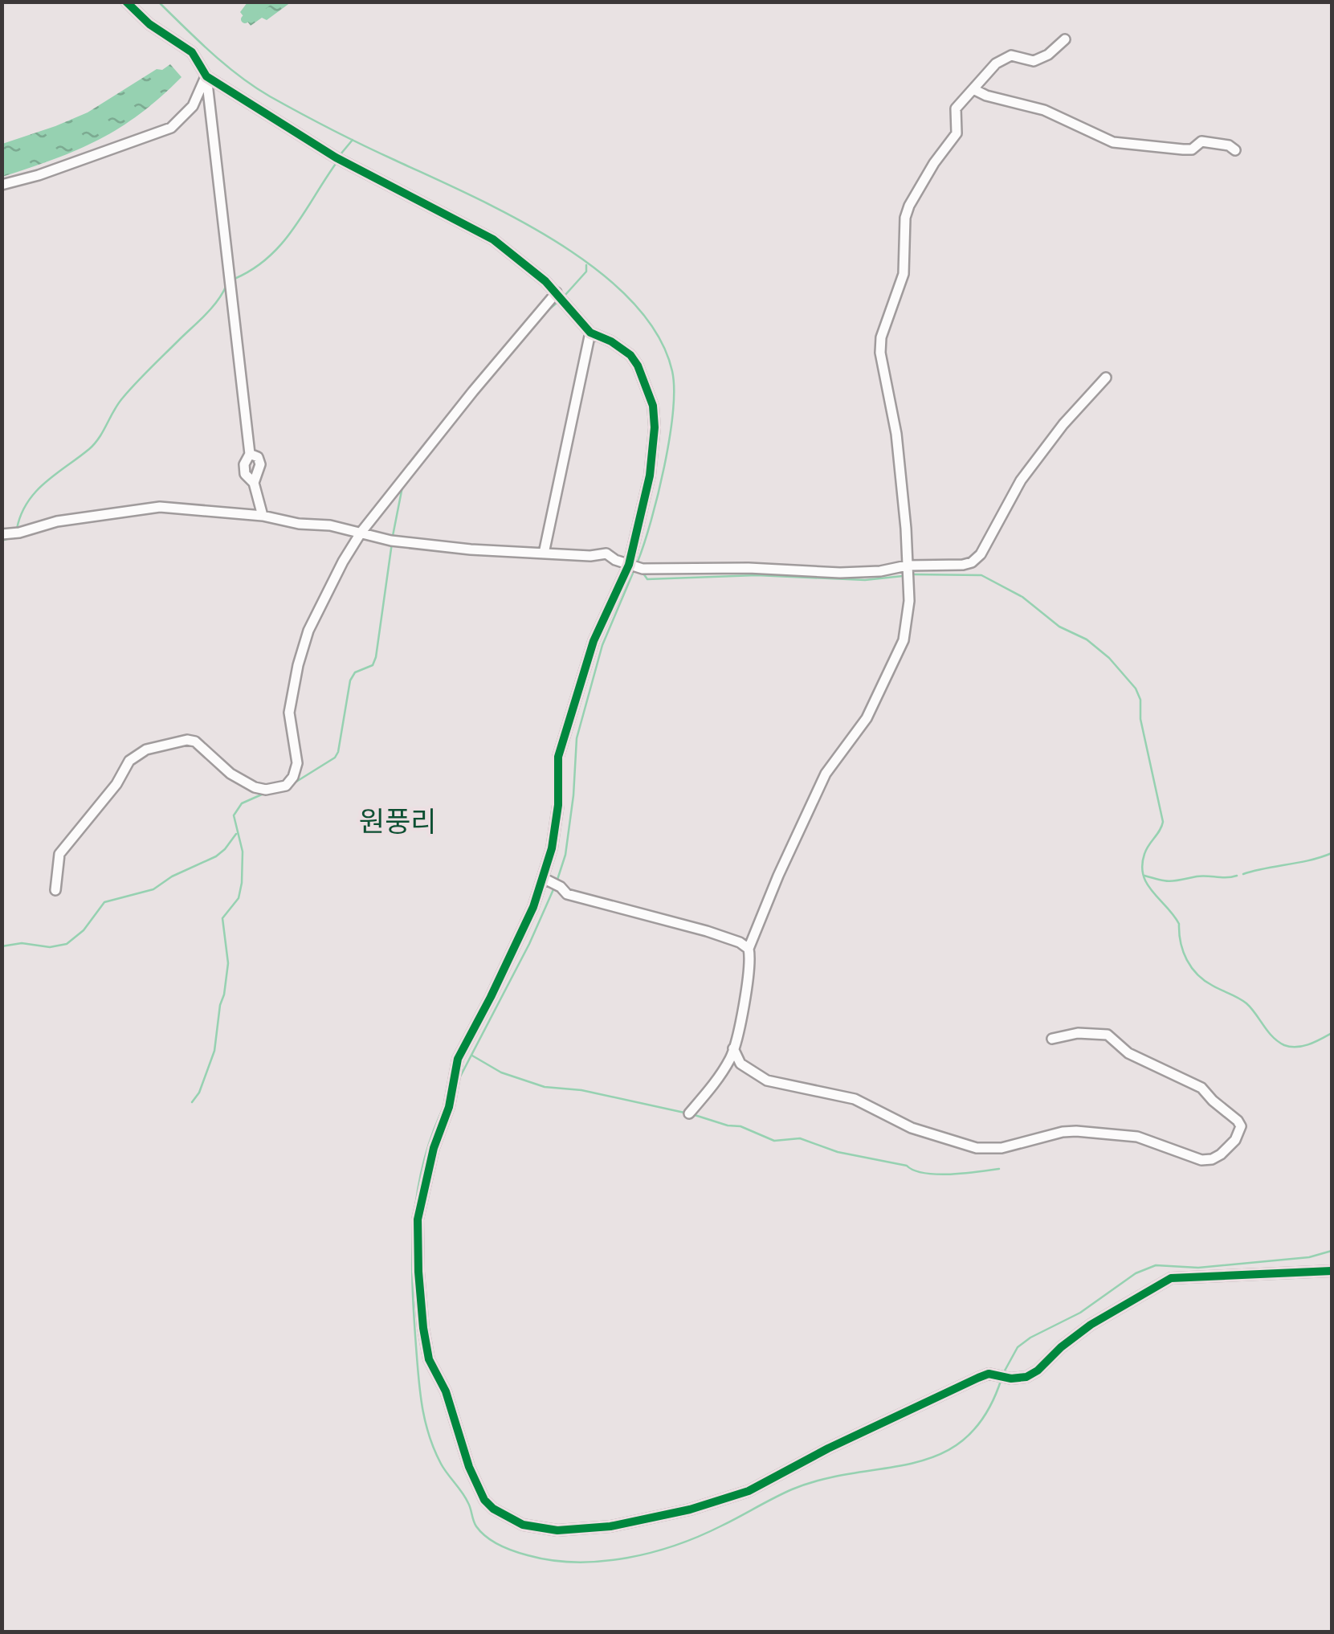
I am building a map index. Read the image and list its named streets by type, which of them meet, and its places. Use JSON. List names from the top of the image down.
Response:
{
  "districts": ["원풍리"]
}
